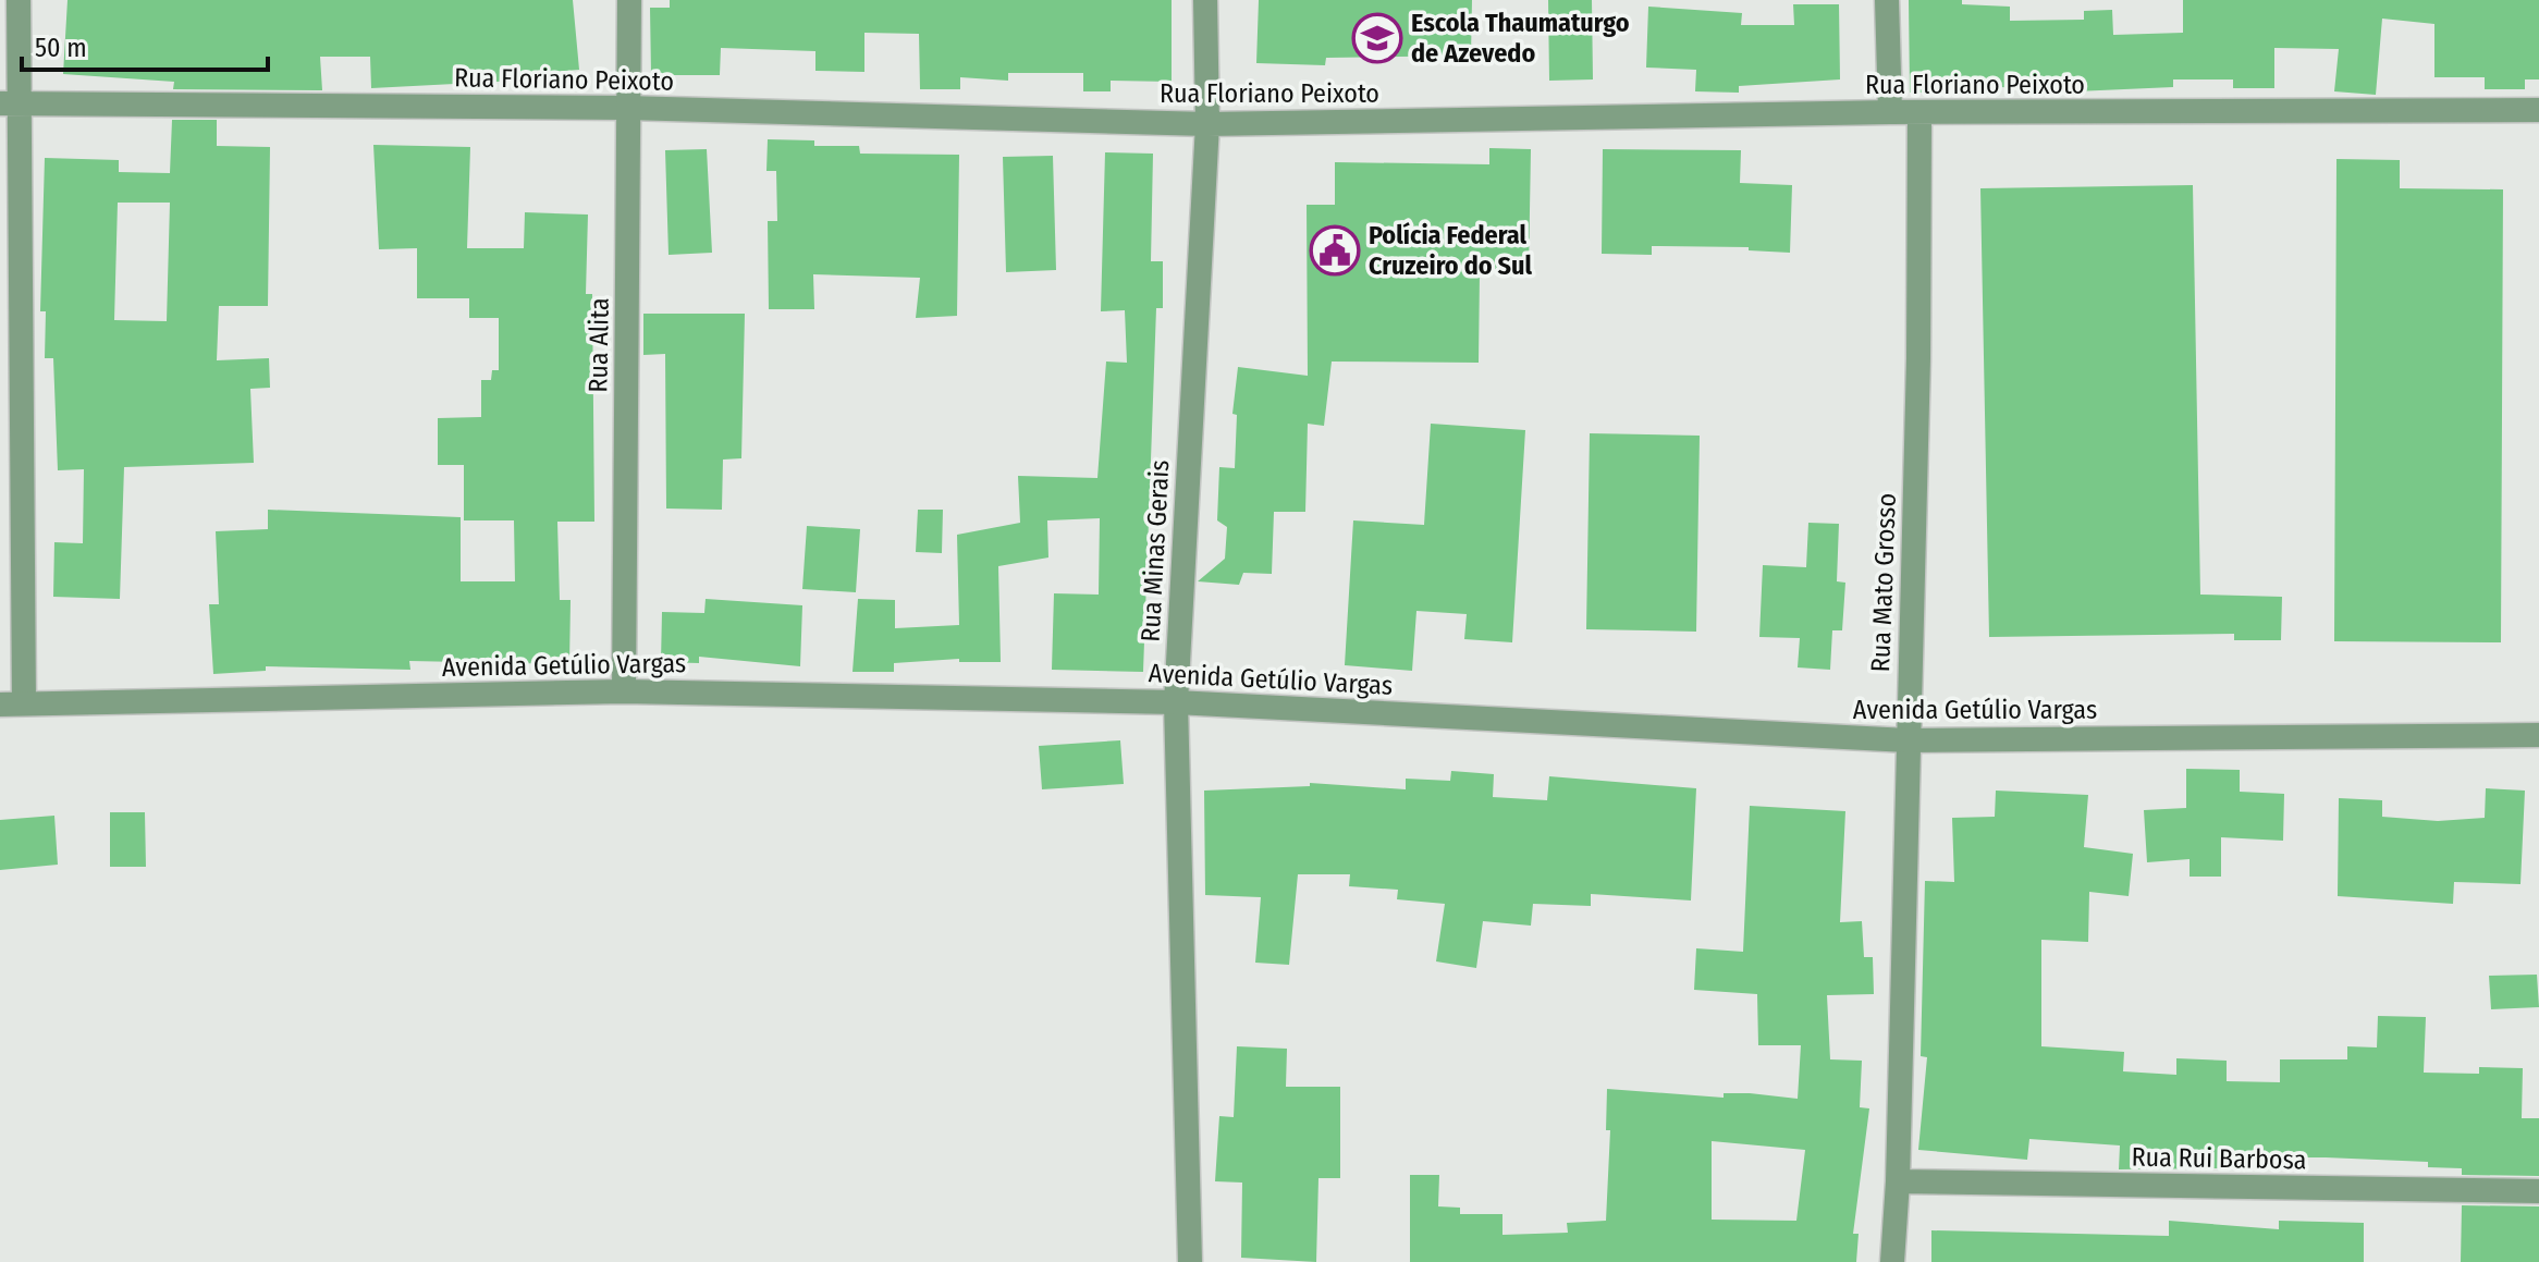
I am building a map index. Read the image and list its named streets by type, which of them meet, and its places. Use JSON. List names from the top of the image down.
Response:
{
  "streets": {
    "street": [
      "Rua Floriano Peixoto",
      "Rua Alita",
      "Rua Minas Gerais",
      "Rua Mato Grosso",
      "Avenida Getúlio Vargas",
      "Rua Rui Barbosa"
    ]
  },
  "crossings": [
    ["Rua Floriano Peixoto", "Rua Alita"],
    ["Rua Floriano Peixoto", "Rua Minas Gerais"],
    ["Rua Floriano Peixoto", "Rua Mato Grosso"],
    ["Rua Alita", "Avenida Getúlio Vargas"],
    ["Rua Minas Gerais", "Avenida Getúlio Vargas"],
    ["Rua Mato Grosso", "Avenida Getúlio Vargas"],
    ["Rua Mato Grosso", "Rua Rui Barbosa"]
  ],
  "places": {
    "school or university": ["Escola Thaumaturgo de Azevedo"],
    "public building": ["Polícia Federal Cruzeiro do Sul"]
  },
  "scale_bar": "50 m"
}
